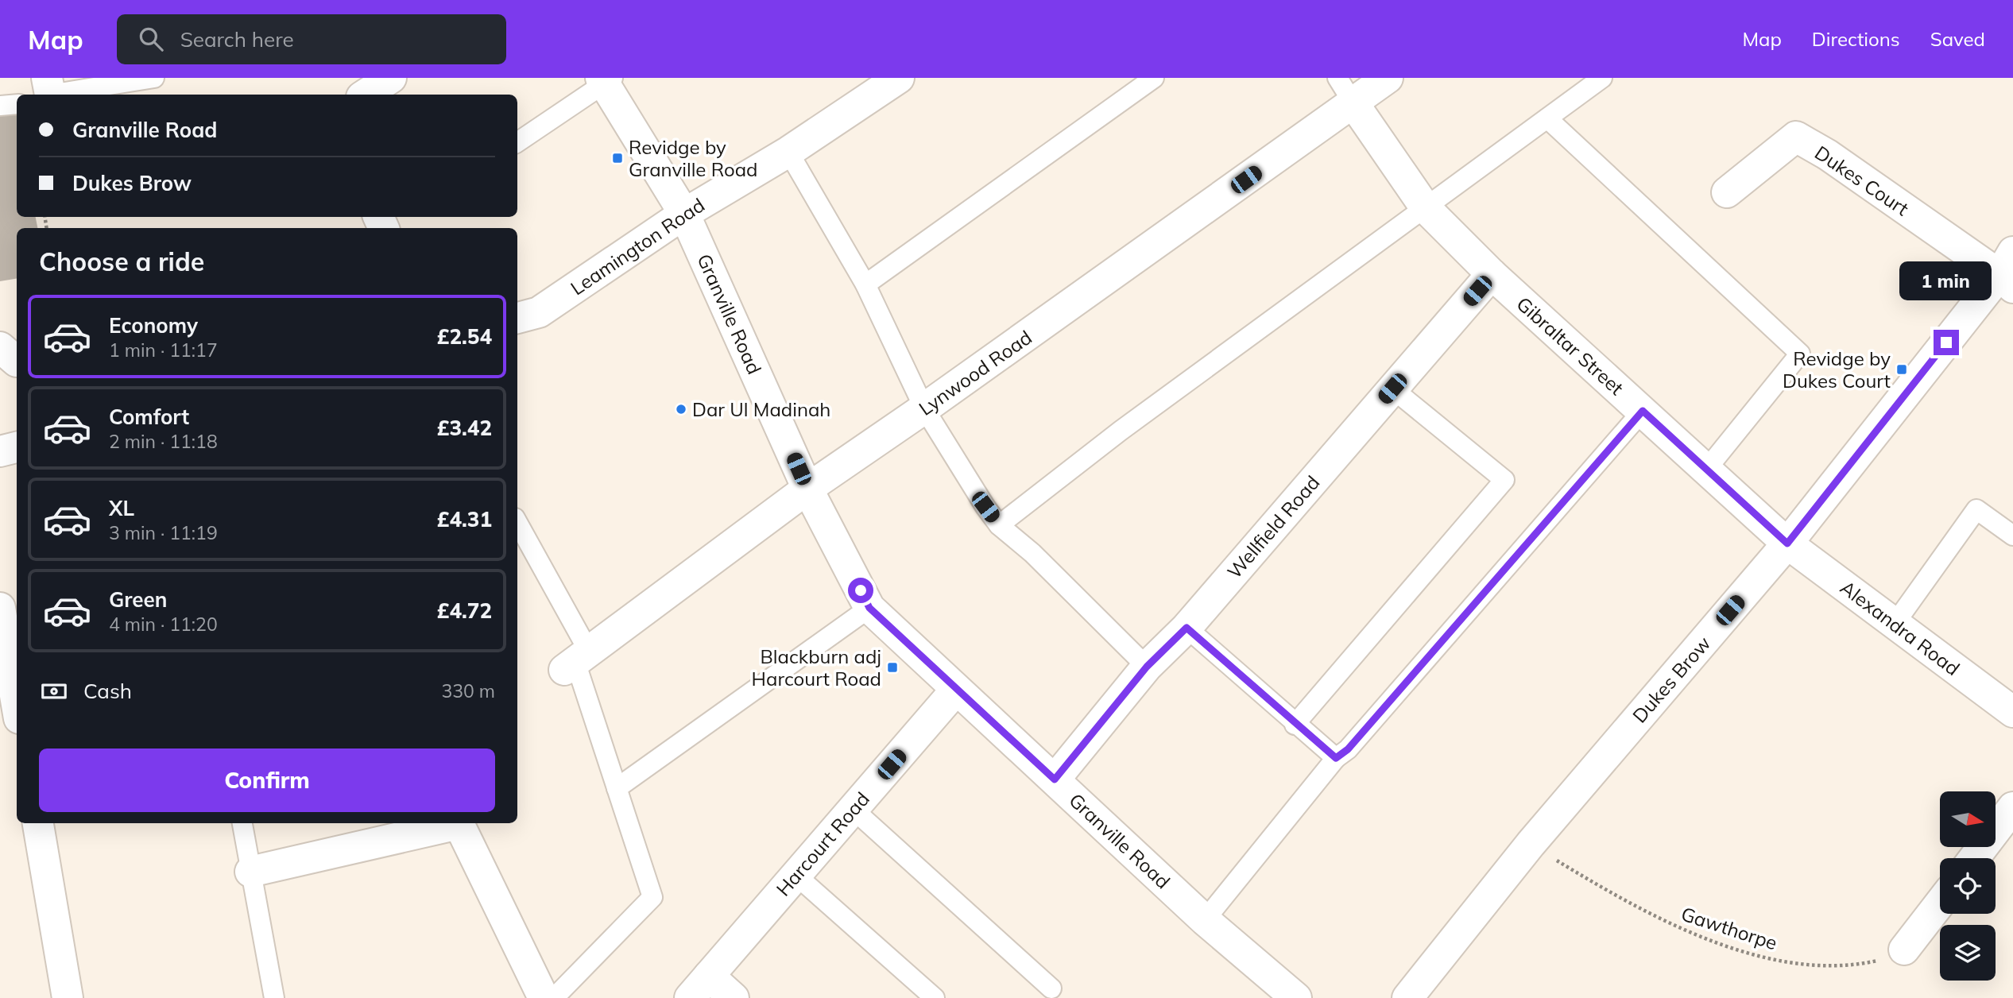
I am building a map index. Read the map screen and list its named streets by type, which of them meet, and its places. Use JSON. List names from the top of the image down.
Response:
{
  "streets": {
    "street": [
      "Dukes Court",
      "Leamington Road",
      "Granville Road",
      "Gibraltar Street",
      "Lynwood Road",
      "Wellfield Road",
      "Alexandra Road",
      "Dukes Brow",
      "Harcourt Road"
    ],
    "path": ["Gawthorpe"]
  },
  "crossings": [
    ["Dukes Court", "Dukes Brow"],
    ["Leamington Road", "Granville Road"],
    ["Granville Road", "Lynwood Road"],
    ["Granville Road", "Wellfield Road"],
    ["Granville Road", "Harcourt Road"],
    ["Gibraltar Street", "Lynwood Road"],
    ["Gibraltar Street", "Wellfield Road"],
    ["Gibraltar Street", "Alexandra Road"],
    ["Gibraltar Street", "Dukes Brow"],
    ["Alexandra Road", "Dukes Brow"],
    ["Dukes Brow", "Gawthorpe"]
  ],
  "places": {
    "transit": ["Revidge by Granville Road", "Revidge by Dukes Court", "Blackburn adj Harcourt Road"],
    "other": ["Dar Ul Madinah"]
  },
  "north": "right",
  "page": {
    "header": "Map",
    "search": "Search here",
    "nav": ["Map", "Directions", "Saved"],
    "banner": ["Granville Road", "Dukes Brow"],
    "heading": "Choose a ride",
    "bubble": "1 min",
    "list": [
      {
        "name": "Economy",
        "note": "1 min · 11:17",
        "value": "£2.54"
      },
      {
        "name": "Comfort",
        "note": "2 min · 11:18",
        "value": "£3.42"
      },
      {
        "name": "XL",
        "note": "3 min · 11:19",
        "value": "£4.31"
      },
      {
        "name": "Green",
        "note": "4 min · 11:20",
        "value": "£4.72"
      }
    ],
    "pay": ["Cash", "330 m"],
    "buttons": "Confirm"
  }
}
